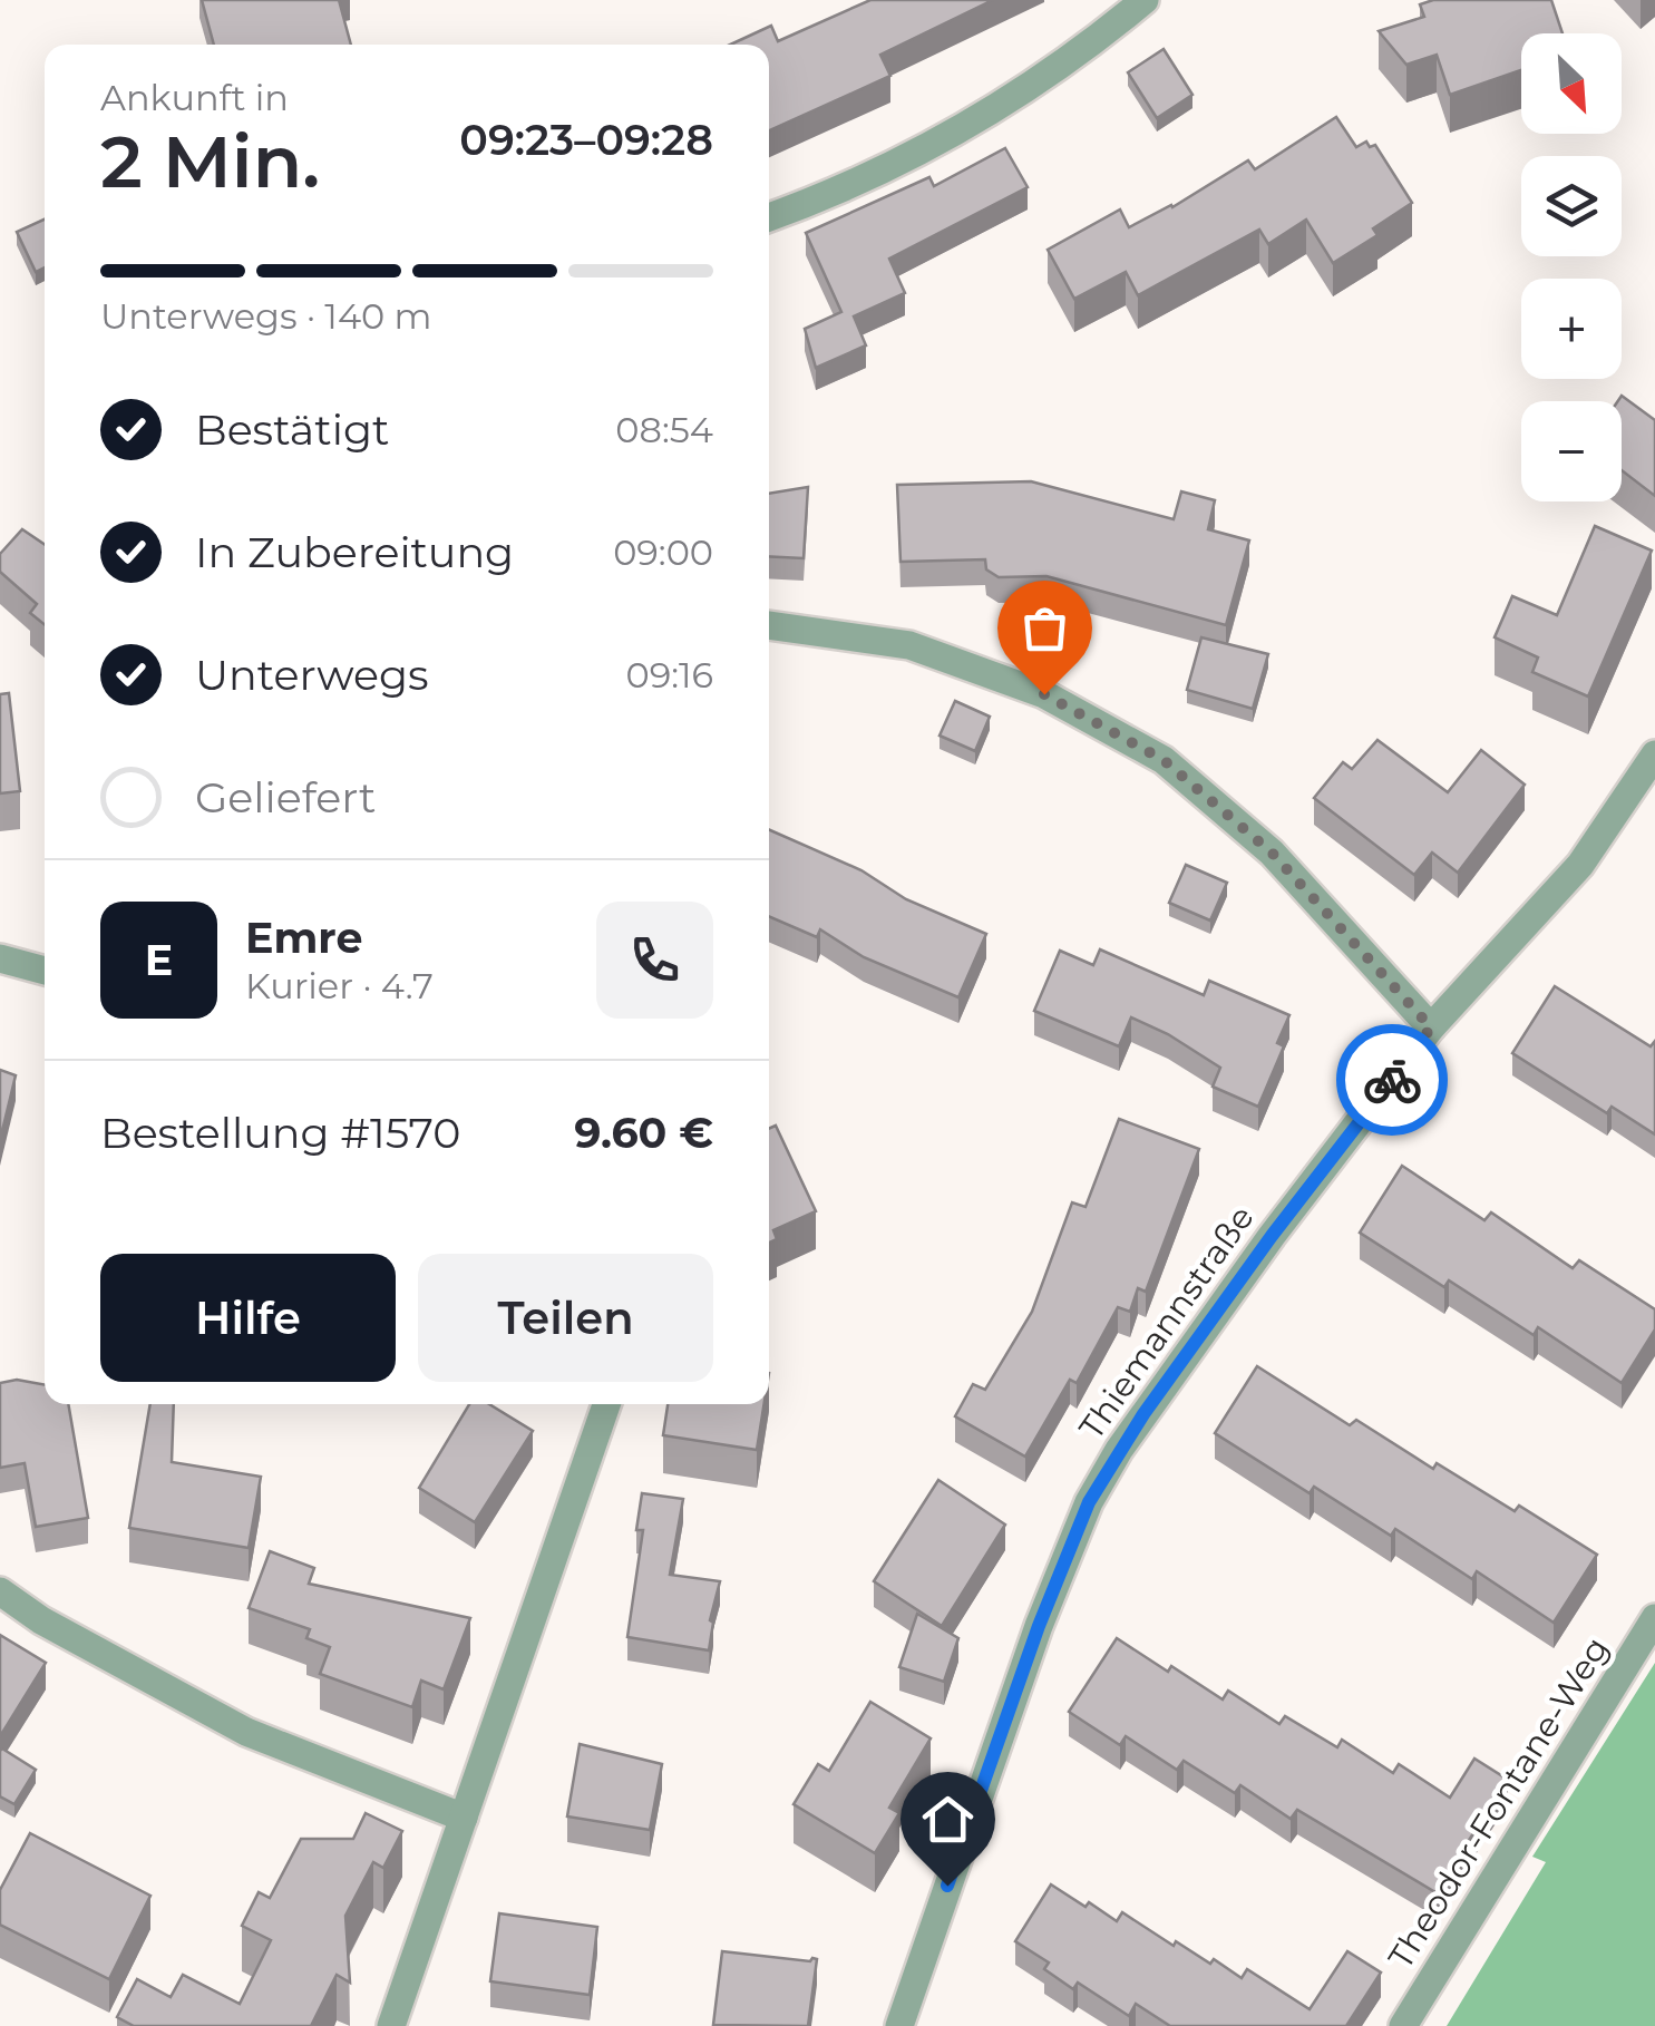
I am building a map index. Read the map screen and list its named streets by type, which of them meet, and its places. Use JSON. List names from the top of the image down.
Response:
{
  "streets": {
    "street": ["Thiemannstraße", "Theodor-Fontane-Weg"]
  },
  "north": "bottom right",
  "page": {
    "map_buttons": ["+", "−"],
    "heading": ["2 Min.", "Ankunft in", "09:23–09:28"],
    "panel": [
      "Emre",
      "Kurier · 4.7",
      "Bestellung #1570",
      "9.60 €"
    ],
    "bar": "Unterwegs · 140 m",
    "list": [
      ["Bestätigt", "08:54"],
      ["In Zubereitung", "09:00"],
      ["Unterwegs", "09:16"],
      "Geliefert"
    ],
    "round": "E",
    "buttons": ["Hilfe", "Teilen"]
  }
}
